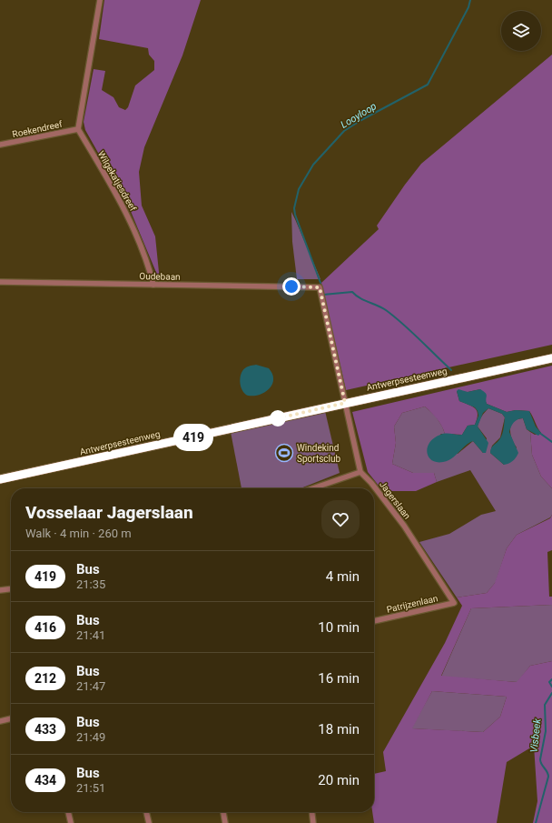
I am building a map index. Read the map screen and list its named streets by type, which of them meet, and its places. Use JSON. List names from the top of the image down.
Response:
{
  "streets": {
    "main road": ["Antwerpsesteenweg"],
    "street": [
      "Roekendreef",
      "Wilgekatjesdreef",
      "Oudebaan",
      "Jagerslaan",
      "Patrijzenlaan"
    ]
  },
  "crossings": [
    ["Roekendreef", "Wilgekatjesdreef"],
    ["Wilgekatjesdreef", "Oudebaan"],
    ["Oudebaan", "Jagerslaan"],
    ["Antwerpsesteenweg", "Jagerslaan"],
    ["Jagerslaan", "Patrijzenlaan"]
  ],
  "water": ["Looyloop", "Visbeek"],
  "places": {
    "sports": ["Windekind Sportsclub"]
  },
  "lines": ["bus line 419"],
  "page": {
    "on_map": "419",
    "heading": ["Vosselaar Jagerslaan", "Walk · 4 min · 260 m"],
    "list": [
      {
        "mark": "419",
        "name": "Bus",
        "note": "21:35",
        "value": "4 min"
      },
      {
        "mark": "416",
        "name": "Bus",
        "note": "21:41",
        "value": "10 min"
      },
      {
        "mark": "212",
        "name": "Bus",
        "note": "21:47",
        "value": "16 min"
      },
      {
        "mark": "433",
        "name": "Bus",
        "note": "21:49",
        "value": "18 min"
      },
      {
        "mark": "434",
        "name": "Bus",
        "note": "21:51",
        "value": "20 min"
      }
    ]
  }
}
